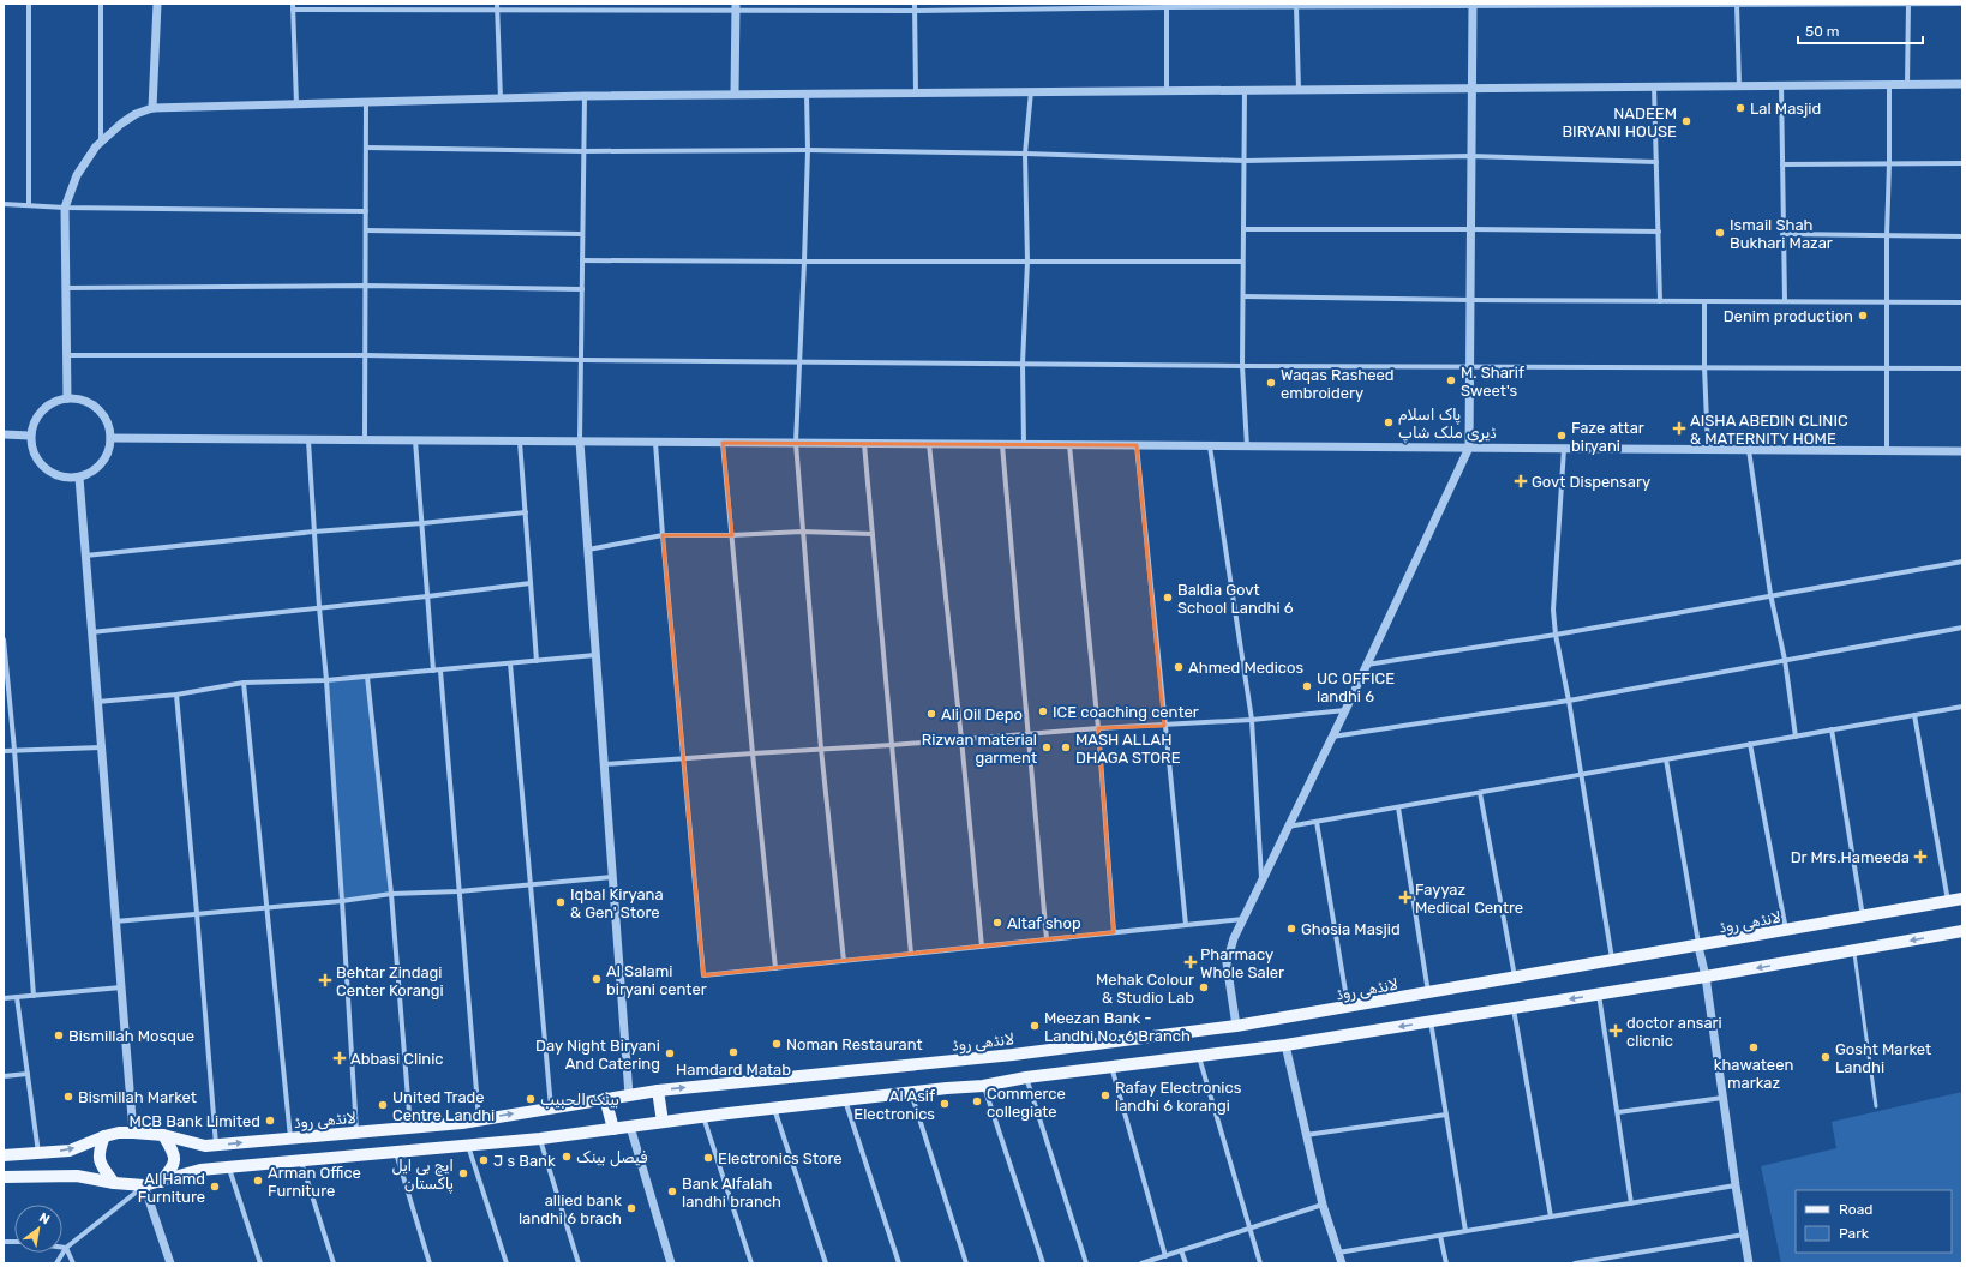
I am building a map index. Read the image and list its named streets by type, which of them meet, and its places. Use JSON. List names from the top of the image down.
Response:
{
  "streets": {
    "main road": ["لانڈھی روڈ"]
  },
  "places": {
    "other": [
      "Lal Masjid",
      "NADEEM BIRYANI HOUSE",
      "Ismail Shah Bukhari Mazar",
      "Denim production",
      "M. Sharif Sweet's",
      "Waqas Rasheed embroidery",
      "پاک اسلام ڈیری ملک شاپ",
      "Faze attar biryani",
      "Baldia Govt School Landhi 6",
      "Ahmed Medicos",
      "UC OFFICE landhi 6",
      "ICE coaching center",
      "Ali Oil Depo",
      "Rizwan material garment",
      "MASH ALLAH DHAGA STORE",
      "Iqbal Kiryana & Gen' Store",
      "Altaf shop",
      "Ghosia Masjid",
      "Al Salami biryani center",
      "Mehak Colour & Studio Lab",
      "Meezan Bank - Landhi No. 6 Branch",
      "Bismillah Mosque",
      "Noman Restaurant",
      "khawateen markaz",
      "Hamdard Matab",
      "Day Night Biryani And Catering",
      "Gosht Market Landhi",
      "Rafay Electronics landhi 6 korangi",
      "Bismillah Market",
      "بينک الحبيب",
      "Commerce collegiate",
      "Al Asif Electronics",
      "United Trade Centre Landhi",
      "MCB Bank Limited",
      "فیصل بینک",
      "Electronics Store",
      "J s Bank",
      "ایچ بی ایل پاکستان",
      "Arman Office Furniture",
      "Al Hamd Furniture",
      "Bank Alfalah landhi branch",
      "allied bank landhi 6 brach"
    ],
    "health": [
      "AISHA ABEDIN CLINIC & MATERNITY HOME",
      "Govt Dispensary",
      "Dr Mrs.Hameeda",
      "Fayyaz Medical Centre",
      "Pharmacy Whole Saler",
      "Behtar Zindagi Center Korangi",
      "doctor ansari clicnic",
      "Abbasi Clinic"
    ]
  },
  "legend": ["Road", "Park"],
  "scale_bar": "50 m",
  "north": "top right"
}
